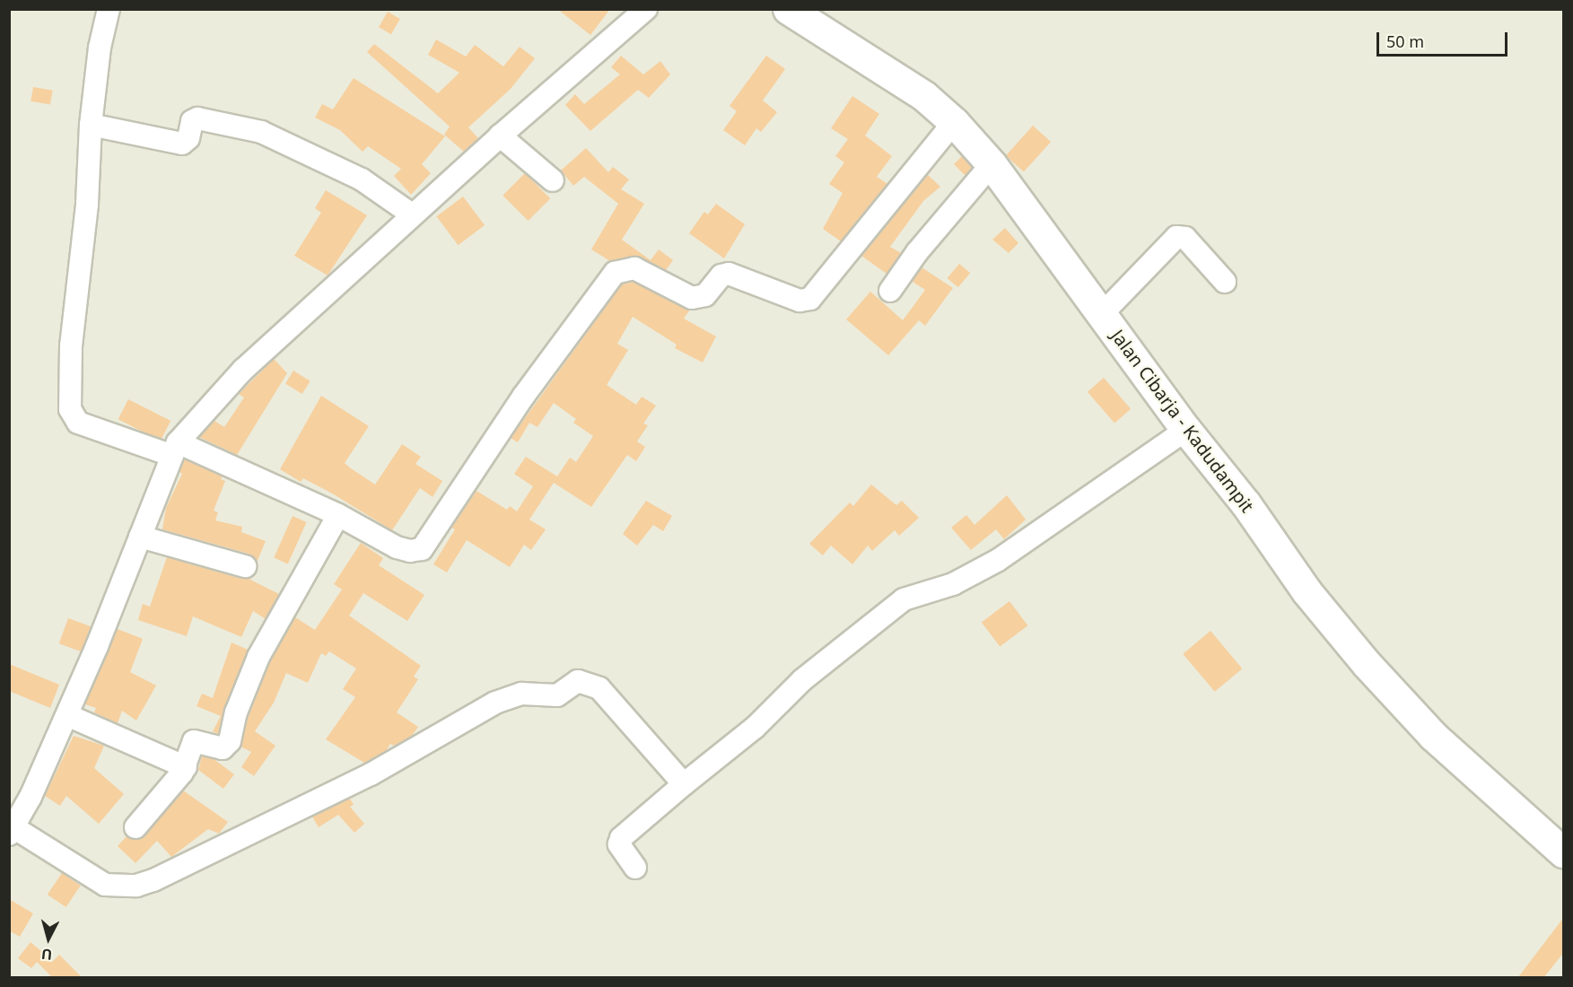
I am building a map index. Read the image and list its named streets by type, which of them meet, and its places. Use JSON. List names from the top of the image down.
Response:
{
  "streets": {
    "street": ["Jalan Cibarja - Kadudampit"]
  },
  "scale_bar": "50 m",
  "north": "bottom"
}
